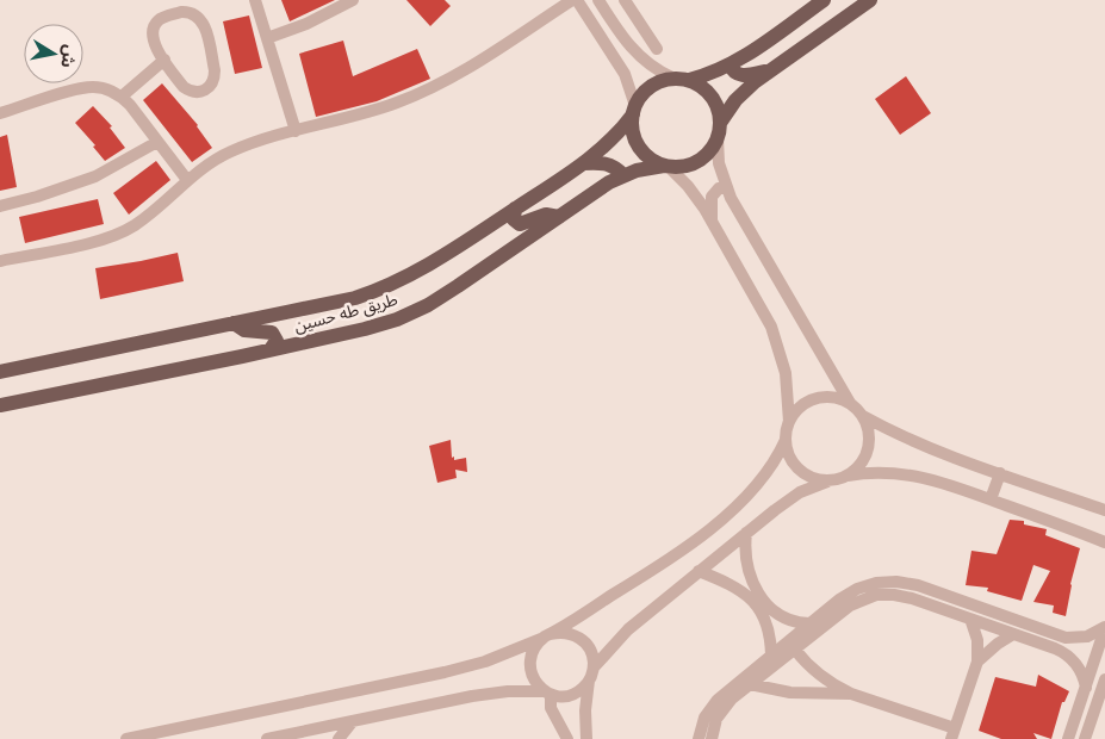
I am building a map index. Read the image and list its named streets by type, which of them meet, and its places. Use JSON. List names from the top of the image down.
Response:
{
  "streets": {
    "main road": ["طريق طه حسين"]
  },
  "north": "right"
}
